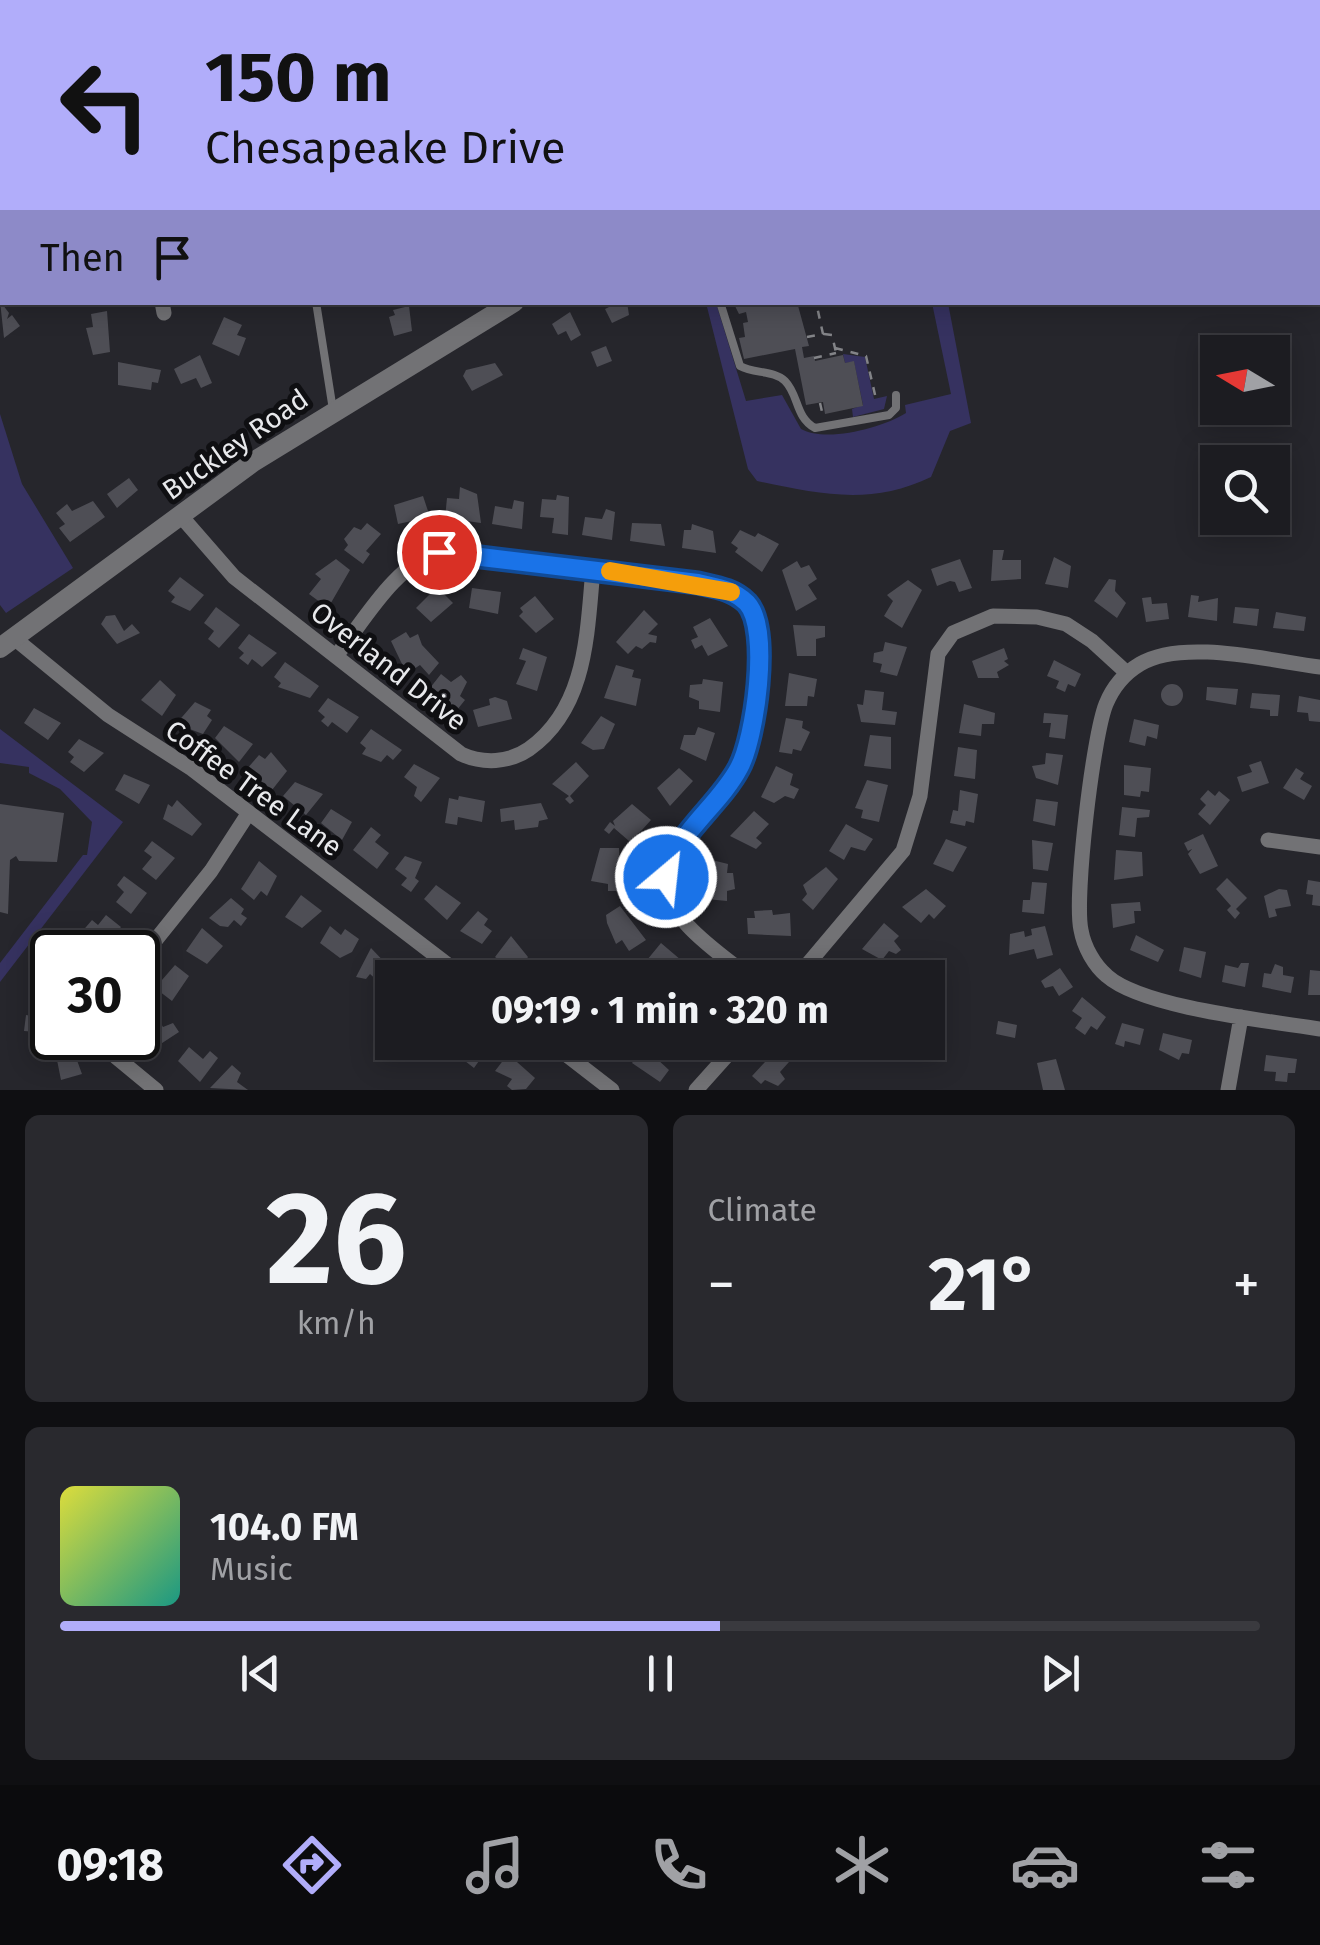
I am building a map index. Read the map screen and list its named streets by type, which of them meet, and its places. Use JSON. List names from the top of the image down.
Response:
{
  "streets": {
    "street": ["Buckley Road", "Overland Drive", "Coffee Tree Lane"]
  },
  "crossings": [
    ["Buckley Road", "Overland Drive"],
    ["Buckley Road", "Coffee Tree Lane"]
  ],
  "north": "left",
  "page": {
    "turn": ["150 m", "Chesapeake Drive"],
    "then": "Then",
    "limit": "30",
    "trip": "09:19 · 1 min · 320 m",
    "tile": [
      ["26", "km/h"],
      "Climate"
    ],
    "heat": ["−", "21°", "+"],
    "song": ["104.0 FM", "Music"],
    "tabs": "09:18"
  }
}
